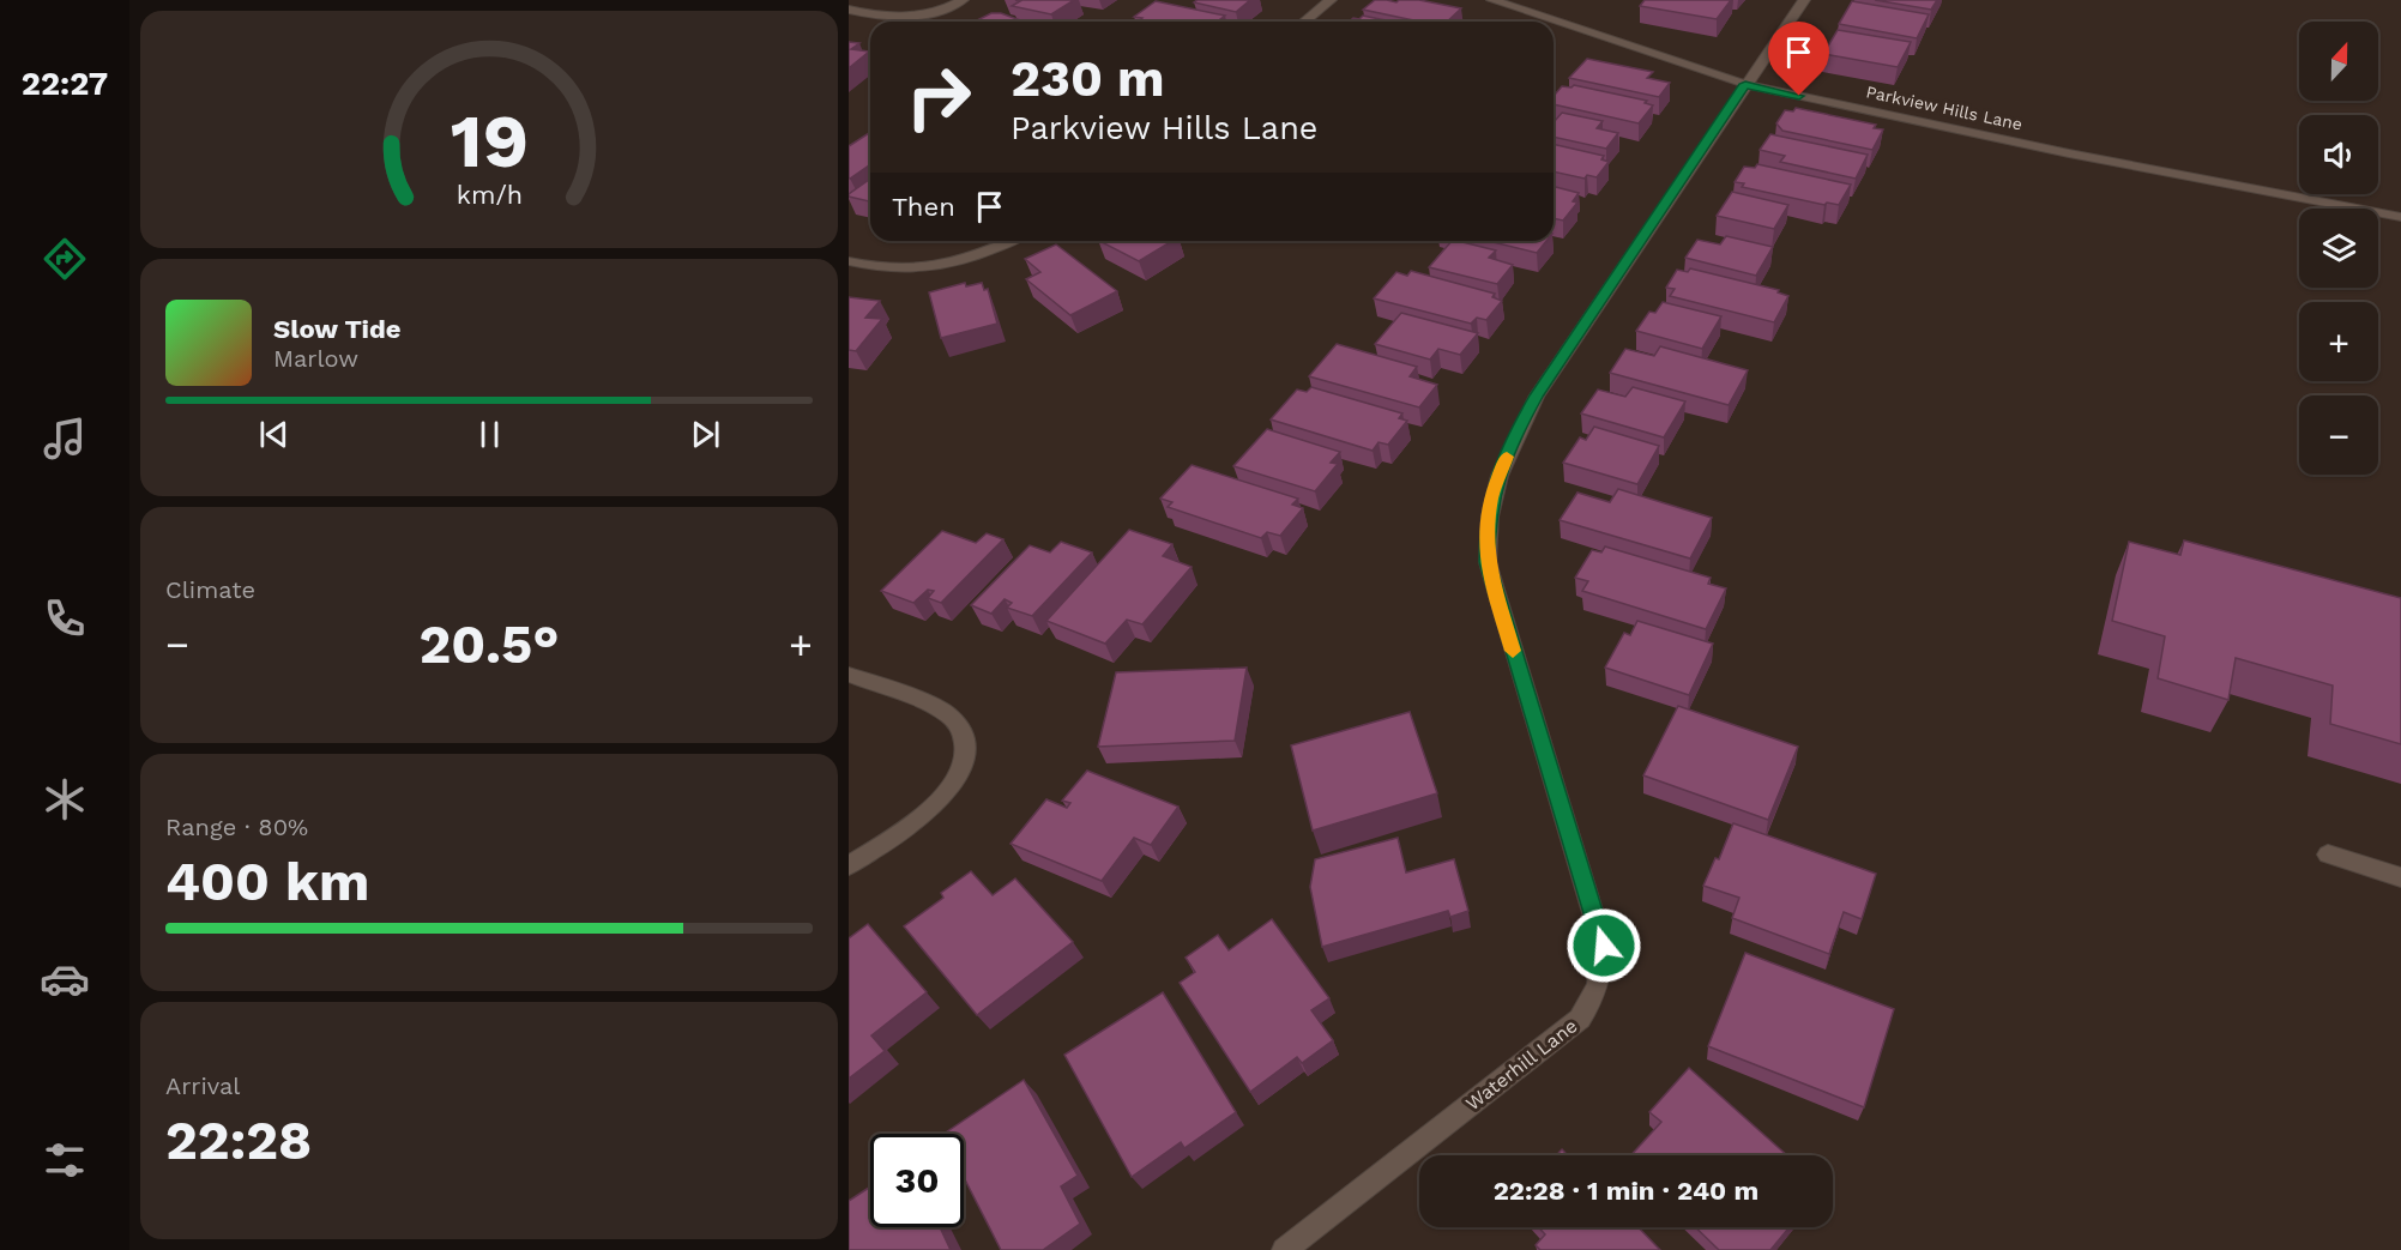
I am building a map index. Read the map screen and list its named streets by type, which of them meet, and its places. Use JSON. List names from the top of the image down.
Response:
{
  "streets": {
    "street": ["Parkview Hills Lane", "Waterhill Lane"]
  },
  "crossings": [
    ["Parkview Hills Lane", "Waterhill Lane"]
  ],
  "north": "top",
  "page": {
    "tabs": "22:27",
    "map_buttons": ["+", "−"],
    "turn": ["230 m", "Parkview Hills Lane"],
    "then": "Then",
    "song": ["Slow Tide", "Marlow"],
    "tile": [
      "Climate",
      ["Range · 80%", "400 km"],
      ["Arrival", "22:28"]
    ],
    "heat": ["−", "20.5°", "+"],
    "limit": "30",
    "trip": "22:28 · 1 min · 240 m",
    "gauge": ["19", "km/h"]
  }
}
